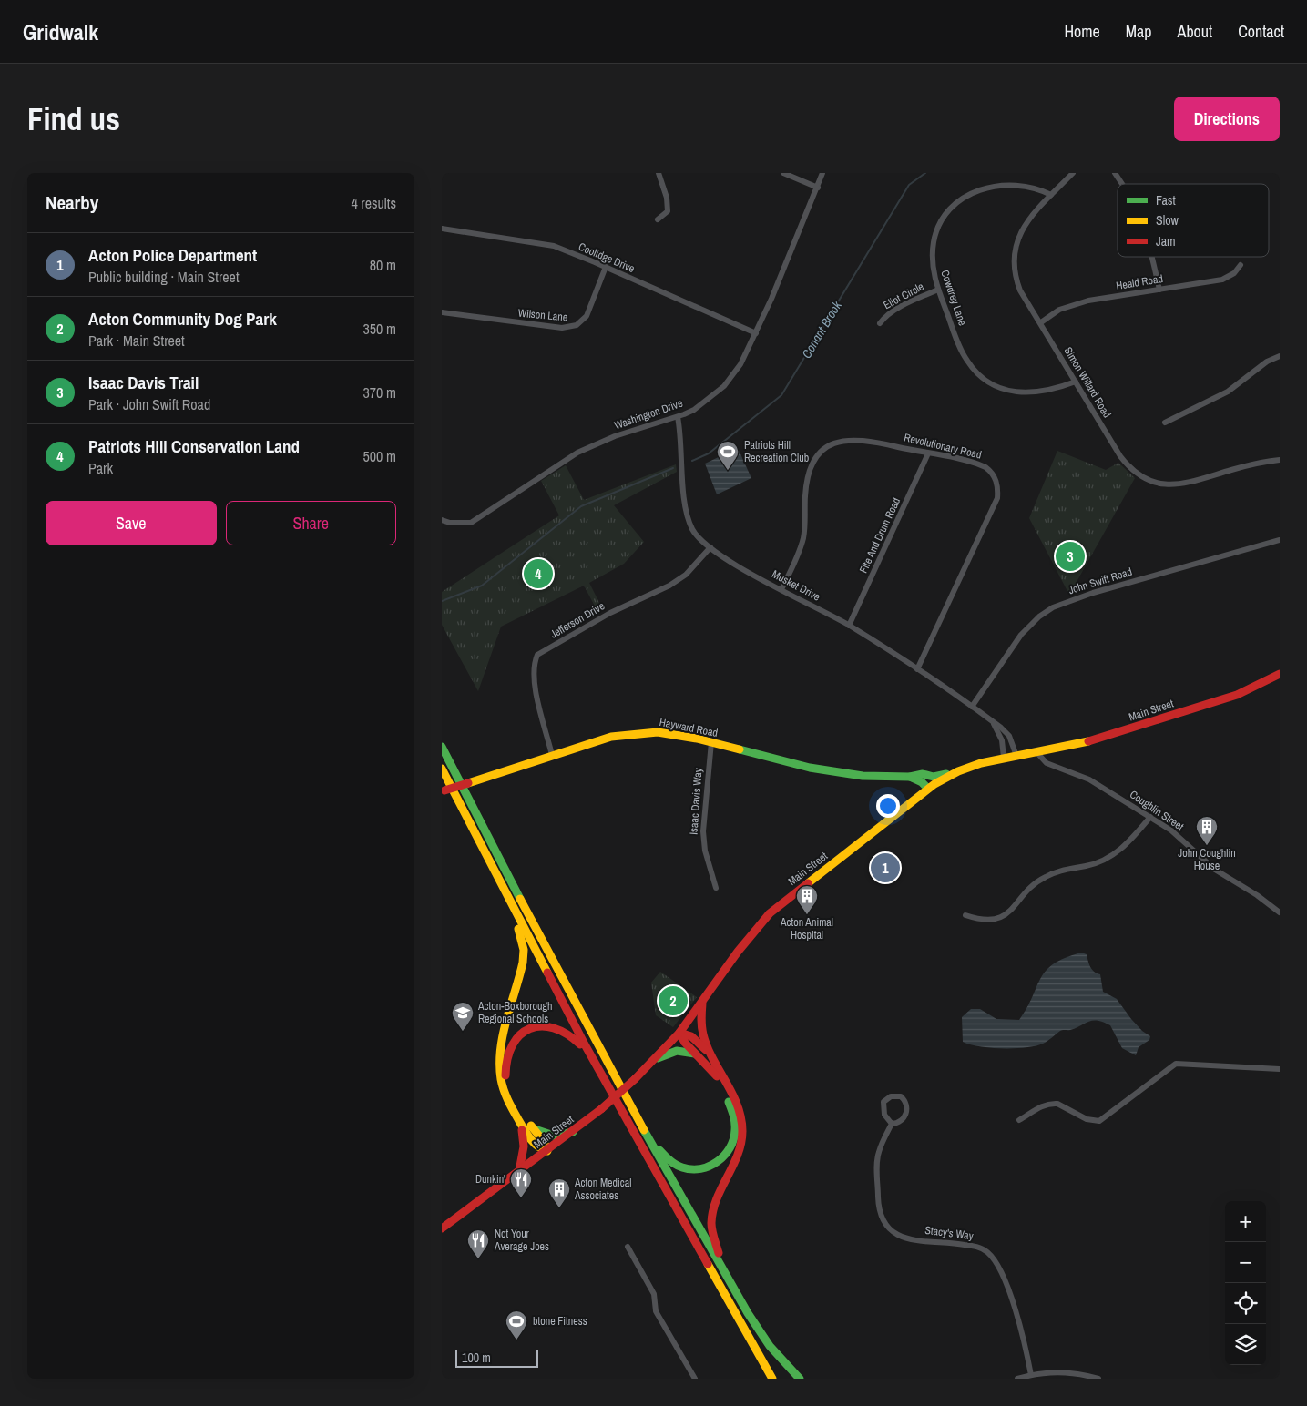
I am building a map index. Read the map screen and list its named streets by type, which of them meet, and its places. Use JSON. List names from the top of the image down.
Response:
{
  "streets": {
    "main road": ["Main Street", "Hayward Road"],
    "street": [
      "Coolidge Drive",
      "Heald Road",
      "Eliot Circle",
      "Cowdrey Lane",
      "Wilson Lane",
      "Simon Willard Road",
      "Washington Drive",
      "Revolutionary Road",
      "Fife And Drum Road",
      "John Swift Road",
      "Musket Drive",
      "Jefferson Drive",
      "Isaac Davis Way",
      "Coughlin Street",
      "Stacy's Way"
    ]
  },
  "crossings": [
    ["Coolidge Drive", "Wilson Lane"],
    ["Coolidge Drive", "Washington Drive"],
    ["Heald Road", "Simon Willard Road"],
    ["Eliot Circle", "Cowdrey Lane"],
    ["Cowdrey Lane", "Simon Willard Road"],
    ["Washington Drive", "Musket Drive"],
    ["Revolutionary Road", "Fife And Drum Road"],
    ["Revolutionary Road", "Musket Drive"],
    ["Fife And Drum Road", "Musket Drive"],
    ["John Swift Road", "Musket Drive"],
    ["Musket Drive", "Jefferson Drive"],
    ["Musket Drive", "Main Street"],
    ["Jefferson Drive", "Hayward Road"],
    ["Main Street", "Hayward Road"],
    ["Main Street", "Coughlin Street"],
    ["Hayward Road", "Isaac Davis Way"]
  ],
  "water": ["Conant Brook"],
  "places": {
    "sports": ["Patriots Hill Recreation Club", "btone Fitness"],
    "building": ["John Coughlin House", "Acton Animal Hospital", "Acton Medical Associates"],
    "school or university": ["Acton-Boxborough Regional Schools"],
    "restaurant": ["Dunkin'", "Not Your Average Joes"]
  },
  "legend": ["Fast", "Slow", "Jam"],
  "scale_bar": "100 m",
  "page": {
    "header": "Gridwalk",
    "nav": [
      "Home",
      "Map",
      "About",
      "Contact"
    ],
    "buttons": [
      "Directions",
      ["Save", "Share"]
    ],
    "title": "Find us",
    "heading": ["Nearby", "4 results"],
    "list": [
      {
        "mark": "1",
        "name": "Acton Police Department",
        "note": "Public building · Main Street",
        "value": "80 m"
      },
      {
        "mark": "2",
        "name": "Acton Community Dog Park",
        "note": "Park · Main Street",
        "value": "350 m"
      },
      {
        "mark": "3",
        "name": "Isaac Davis Trail",
        "note": "Park · John Swift Road",
        "value": "370 m"
      },
      {
        "mark": "4",
        "name": "Patriots Hill Conservation Land",
        "note": "Park",
        "value": "500 m"
      }
    ],
    "pins": [
      "3",
      "4",
      "1",
      "2"
    ],
    "map_buttons": ["+", "−"],
    "scale": "100 m"
  }
}
